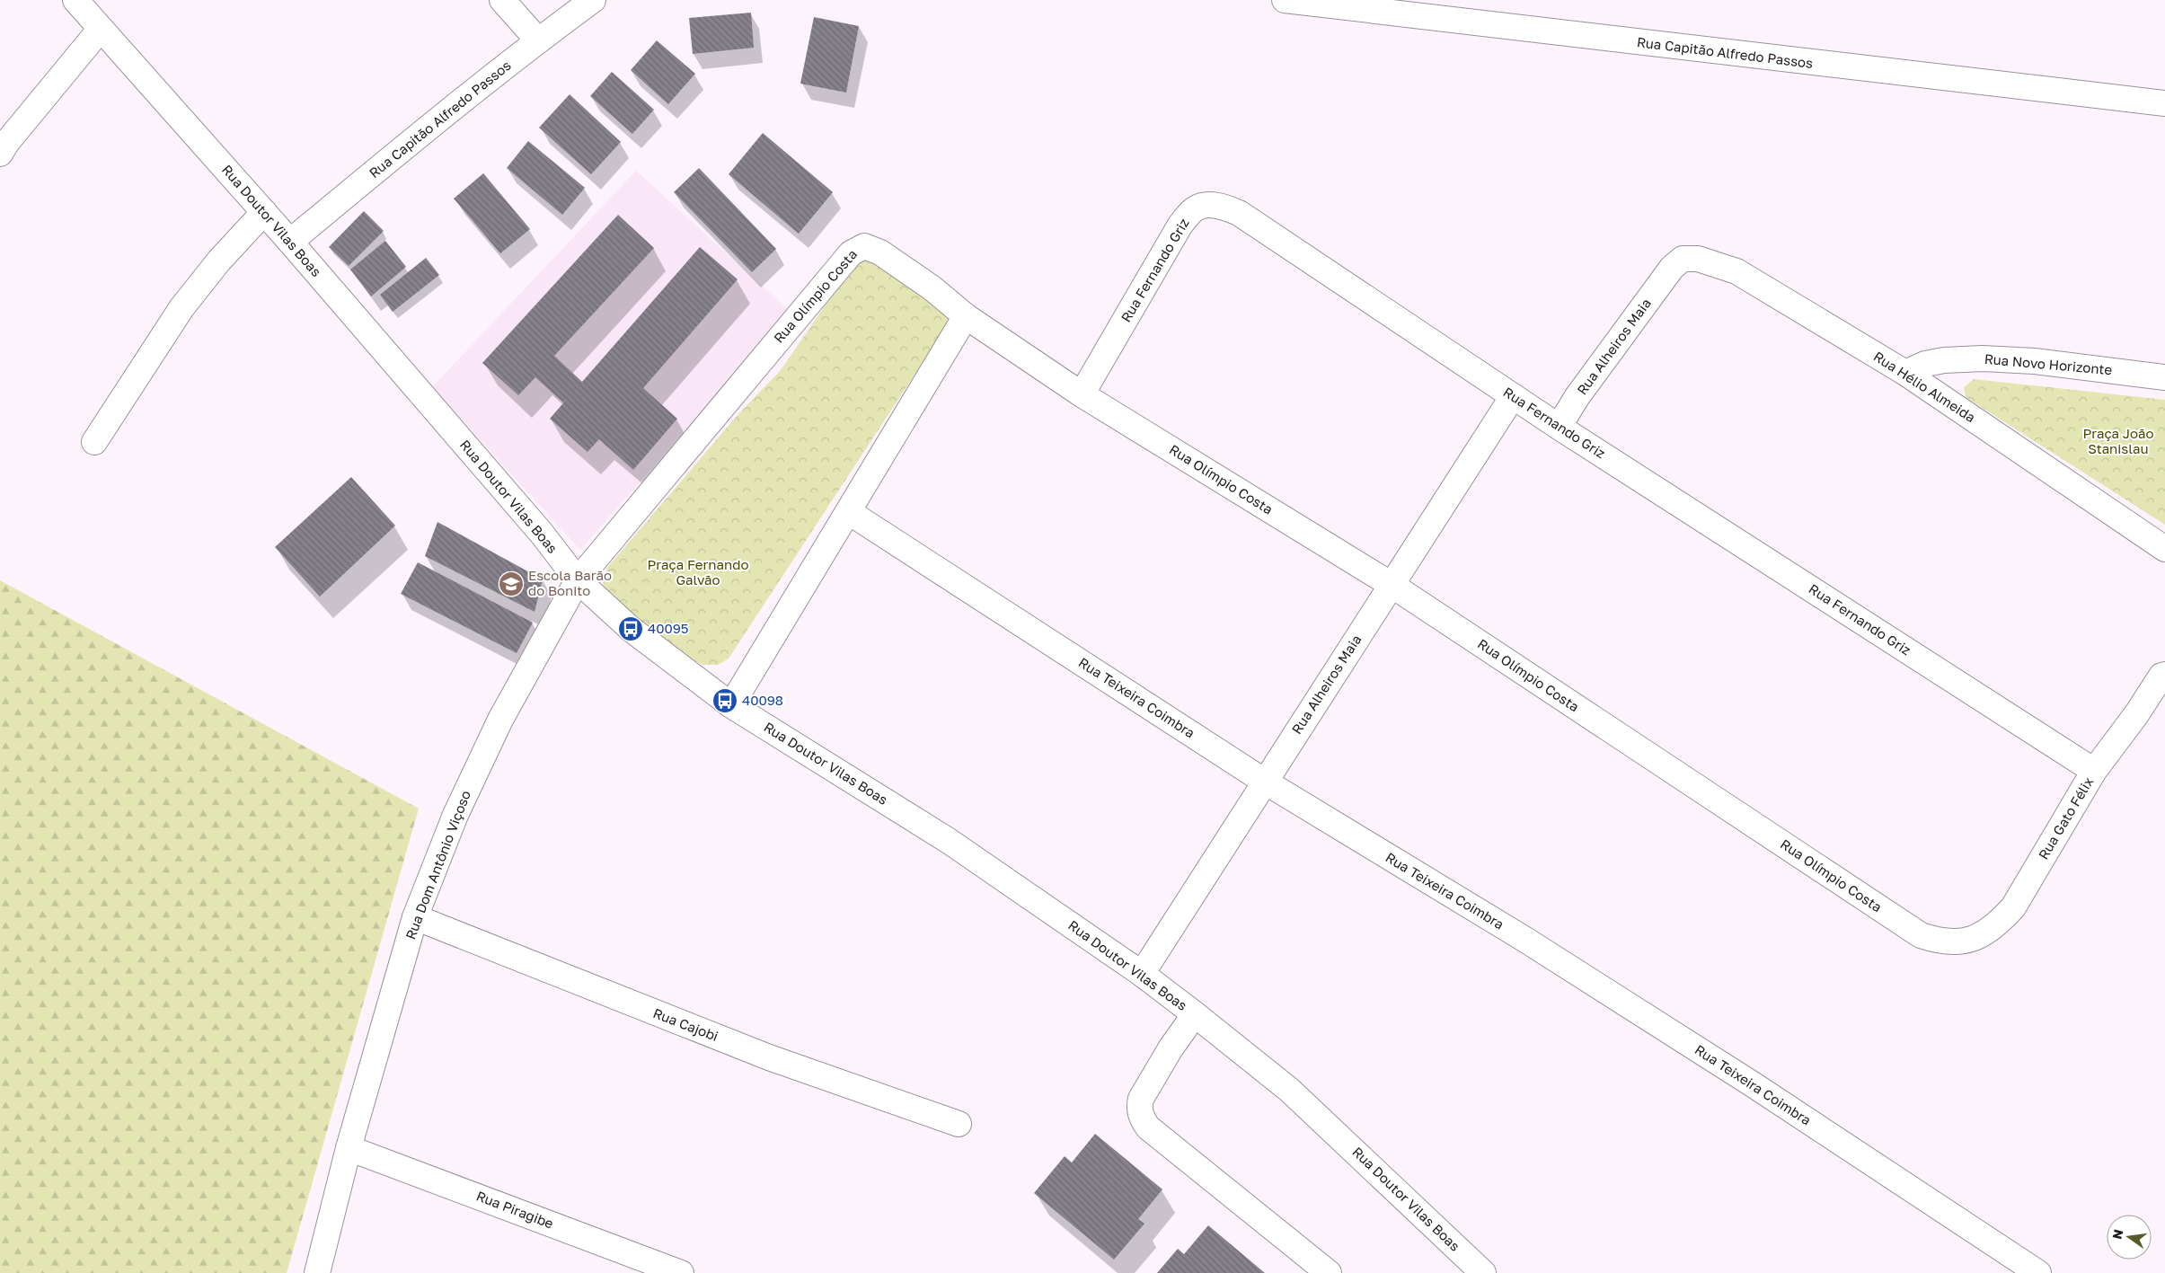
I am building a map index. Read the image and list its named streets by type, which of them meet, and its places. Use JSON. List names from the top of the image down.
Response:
{
  "streets": {
    "street": [
      "Rua Capitão Alfredo Passos",
      "Rua Doutor Vilas Boas",
      "Rua Fernando Griz",
      "Rua Olímpio Costa",
      "Rua Alheiros Maia",
      "Rua Novo Horizonte",
      "Rua Hélio Almeida",
      "Rua Teixeira Coimbra",
      "Rua Gato Félix",
      "Rua Dom Antônio Viçoso",
      "Rua Cajobi",
      "Rua Piragibe"
    ]
  },
  "crossings": [
    ["Rua Capitão Alfredo Passos", "Rua Doutor Vilas Boas"],
    ["Rua Doutor Vilas Boas", "Rua Olímpio Costa"],
    ["Rua Doutor Vilas Boas", "Rua Alheiros Maia"],
    ["Rua Doutor Vilas Boas", "Rua Dom Antônio Viçoso"],
    ["Rua Fernando Griz", "Rua Olímpio Costa"],
    ["Rua Fernando Griz", "Rua Alheiros Maia"],
    ["Rua Fernando Griz", "Rua Gato Félix"],
    ["Rua Olímpio Costa", "Rua Alheiros Maia"],
    ["Rua Olímpio Costa", "Rua Gato Félix"],
    ["Rua Olímpio Costa", "Rua Dom Antônio Viçoso"],
    ["Rua Alheiros Maia", "Rua Hélio Almeida"],
    ["Rua Alheiros Maia", "Rua Teixeira Coimbra"],
    ["Rua Novo Horizonte", "Rua Hélio Almeida"],
    ["Rua Dom Antônio Viçoso", "Rua Cajobi"],
    ["Rua Dom Antônio Viçoso", "Rua Piragibe"]
  ],
  "parks": ["Praça João Stanislau", "Praça Fernando Galvão"],
  "places": {
    "school or university": ["Escola Barão do Bonito"],
    "bus stop": ["40095", "40098"]
  },
  "north": "left"
}
